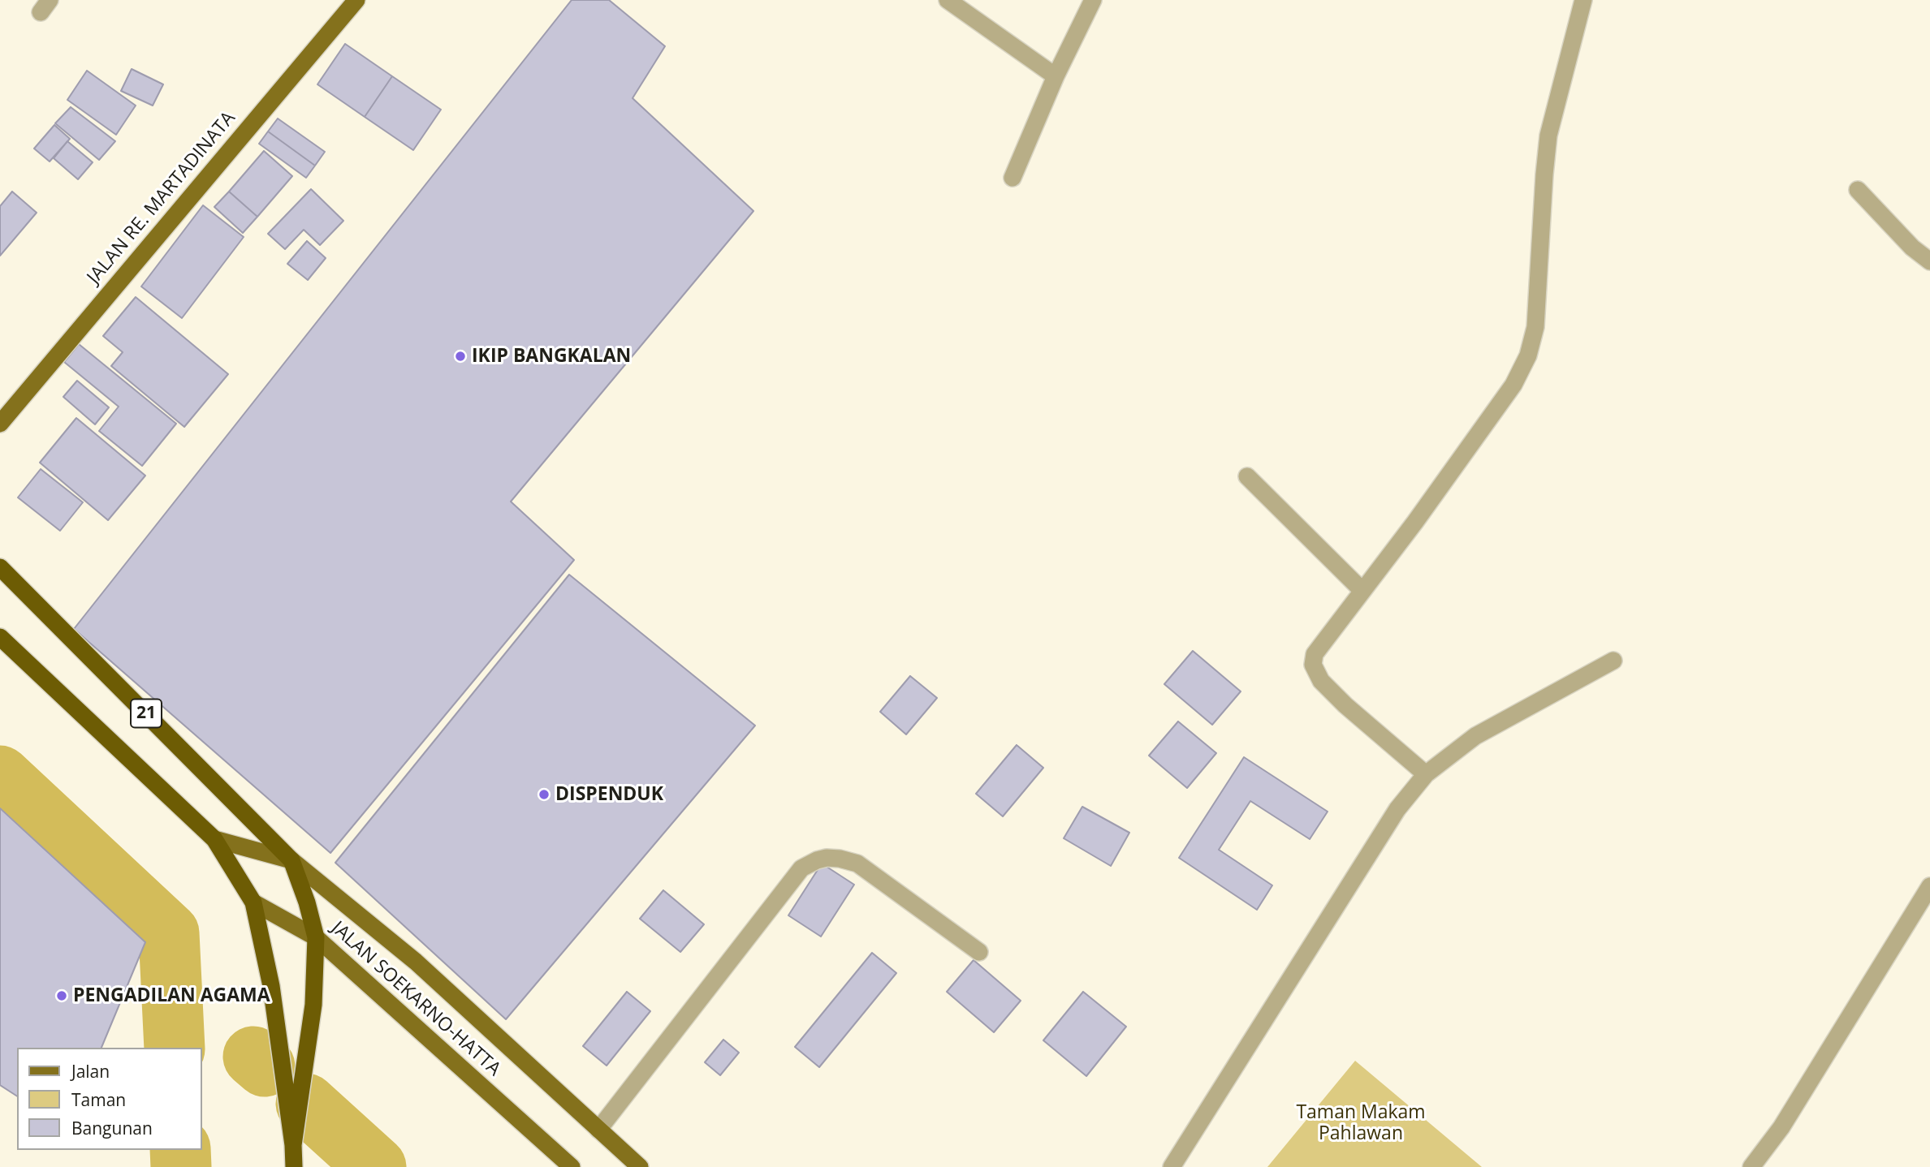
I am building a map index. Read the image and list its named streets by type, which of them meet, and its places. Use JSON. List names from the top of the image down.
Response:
{
  "streets": {
    "highway": ["21", "JALAN SOEKARNO-HATTA"],
    "main road": ["JALAN RE. MARTADINATA"]
  },
  "crossings": [
    ["21", "JALAN SOEKARNO-HATTA"]
  ],
  "parks": ["Taman Makam Pahlawan"],
  "places": ["IKIP BANGKALAN", "DISPENDUK", "PENGADILAN AGAMA"],
  "legend": ["Jalan", "Taman", "Bangunan"]
}
